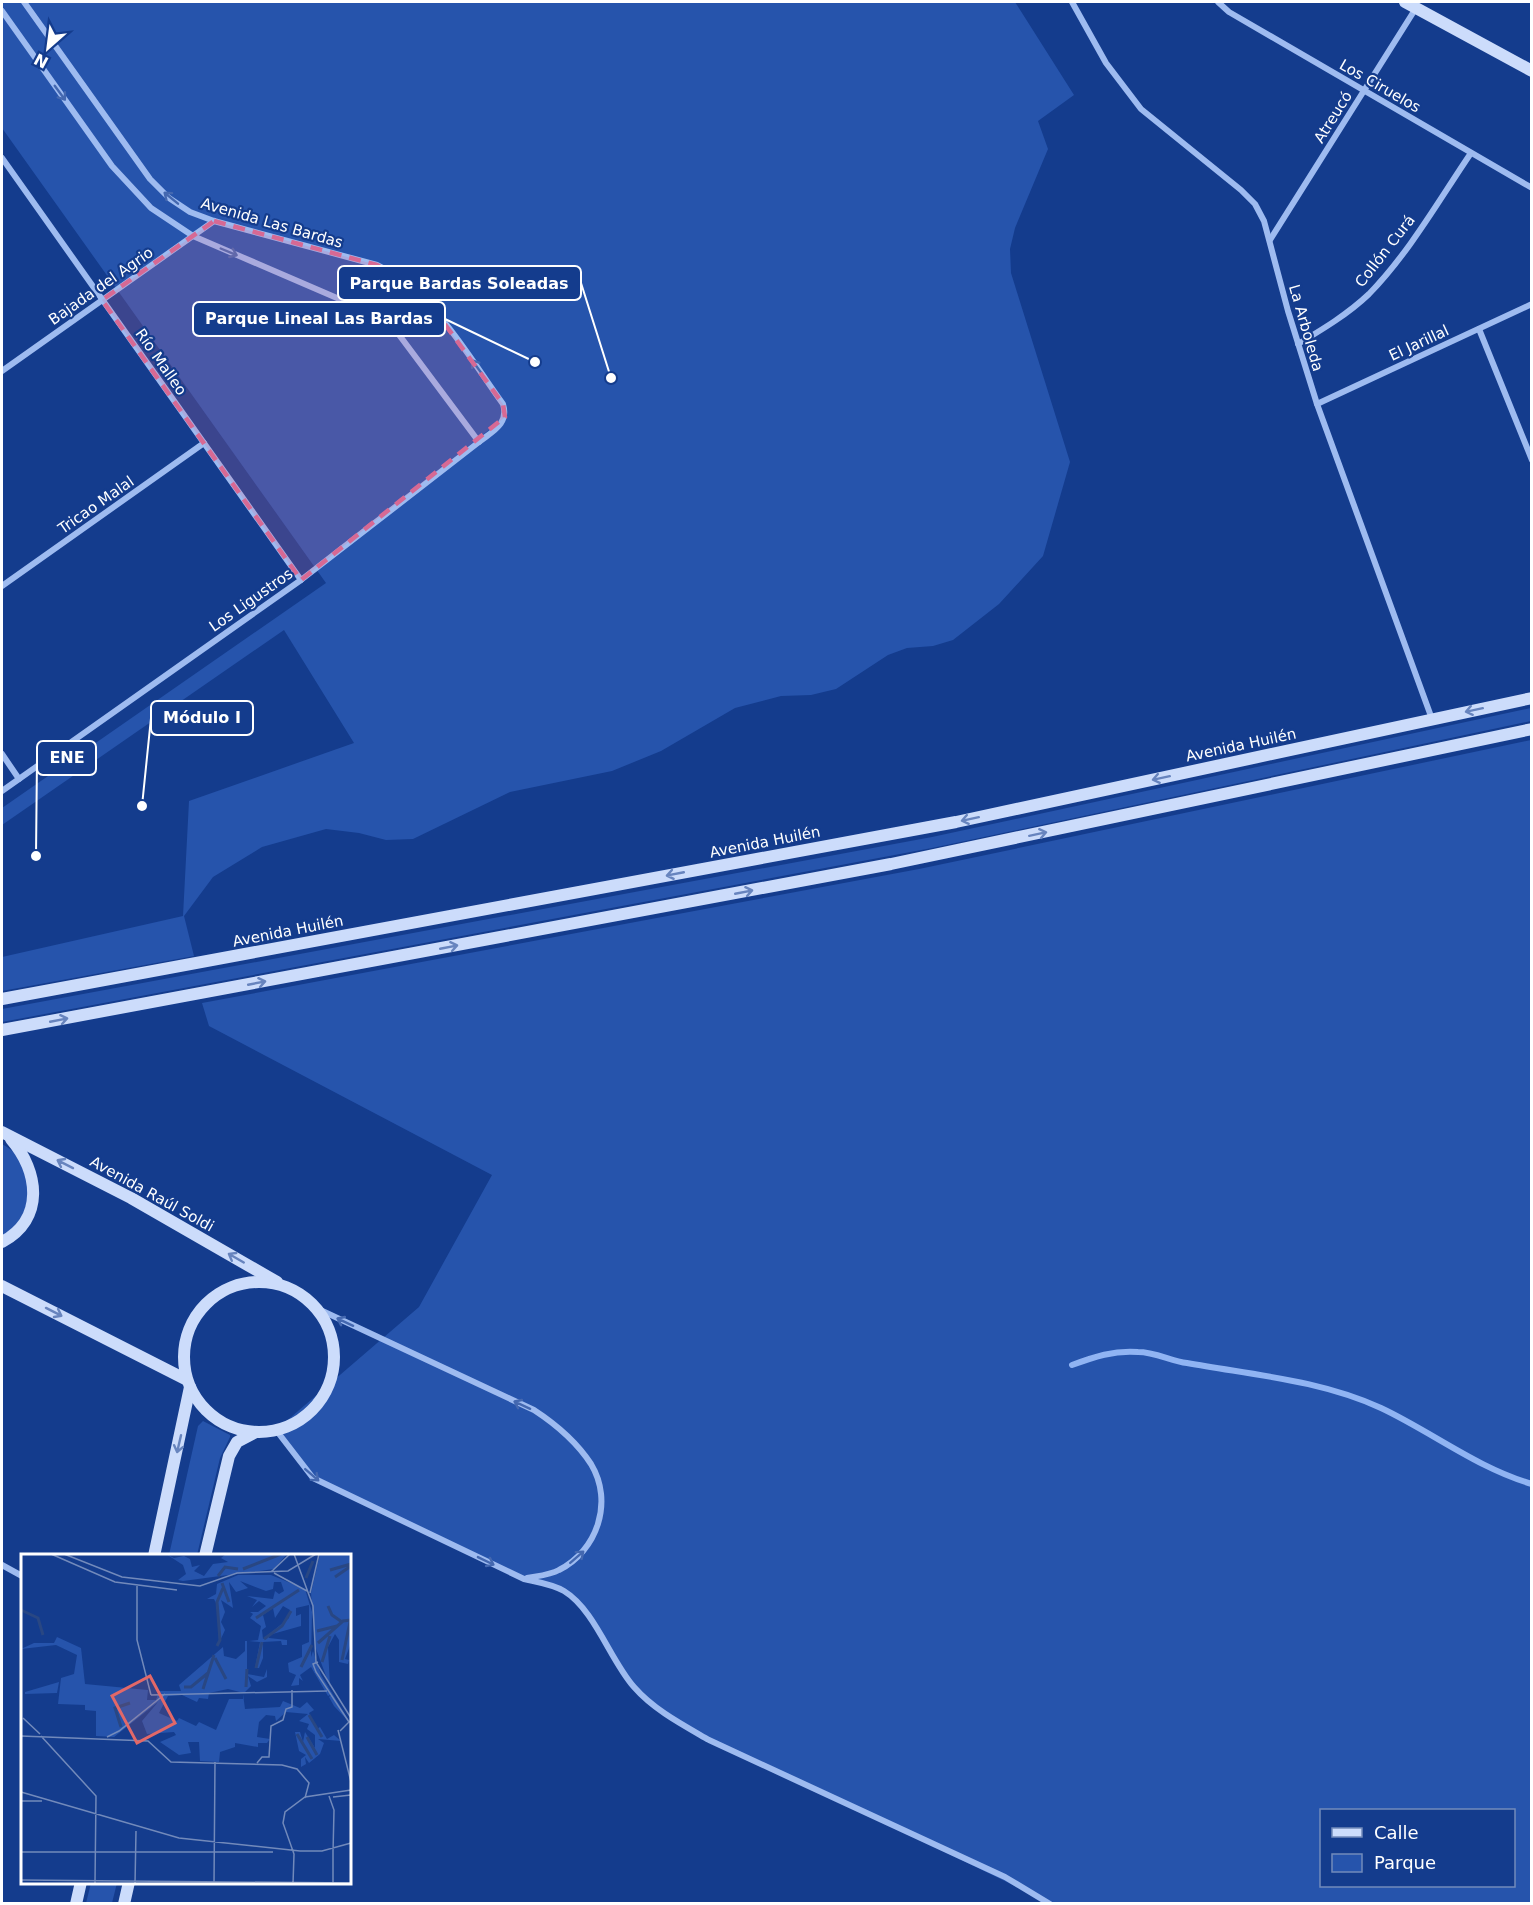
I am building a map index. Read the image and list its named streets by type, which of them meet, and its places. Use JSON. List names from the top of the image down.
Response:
{
  "streets": {
    "main road": ["Avenida Huilén", "Avenida Raúl Soldi"],
    "street": [
      "Los Ciruelos",
      "Atreucó",
      "Avenida Las Bardas",
      "Collón Curá",
      "Bajada del Agrio",
      "La Arboleda",
      "El Jarillal",
      "Río Malleo",
      "Tricao Malal",
      "Los Ligustros"
    ]
  },
  "crossings": [
    ["Los Ciruelos", "Atreucó"],
    ["Los Ciruelos", "Collón Curá"],
    ["Atreucó", "La Arboleda"],
    ["Avenida Las Bardas", "Bajada del Agrio"],
    ["Avenida Las Bardas", "Los Ligustros"],
    ["Collón Curá", "La Arboleda"],
    ["Bajada del Agrio", "Río Malleo"],
    ["La Arboleda", "El Jarillal"],
    ["La Arboleda", "Avenida Huilén"],
    ["Río Malleo", "Tricao Malal"],
    ["Río Malleo", "Los Ligustros"]
  ],
  "one_way": ["Avenida Raúl Soldi"],
  "places": [
    "Parque Lineal Las Bardas",
    "Parque Bardas Soleadas",
    "Módulo I",
    "ENE"
  ],
  "legend": ["Calle", "Parque"],
  "north": "bottom left"
}
